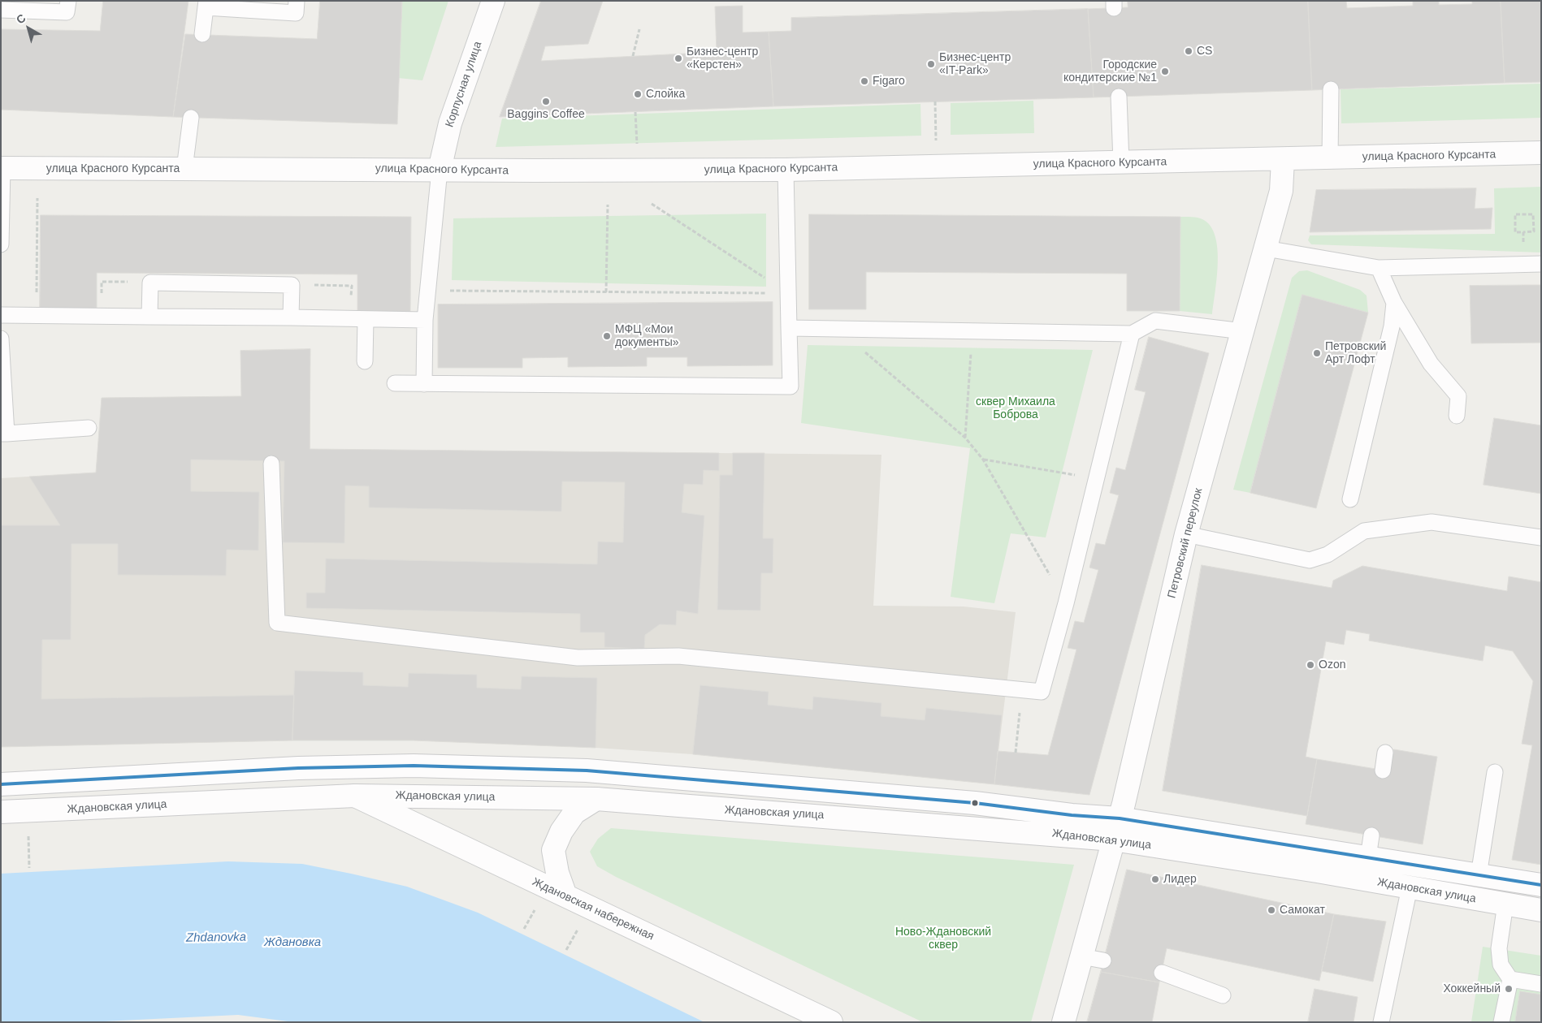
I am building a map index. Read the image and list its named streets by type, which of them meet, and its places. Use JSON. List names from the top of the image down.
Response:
{
  "streets": {
    "street": [
      "Корпусная улица",
      "улица Красного Курсанта",
      "Петровский переулок",
      "Ждановская улица",
      "Ждановская набережная"
    ]
  },
  "crossings": [
    ["Корпусная улица", "улица Красного Курсанта"],
    ["улица Красного Курсанта", "Петровский переулок"],
    ["Петровский переулок", "Ждановская улица"],
    ["Ждановская улица", "Ждановская набережная"]
  ],
  "water": ["Zhdanovka", "Ждановка"],
  "parks": ["сквер Михаила Боброва", "Ново-Ждановский сквер"],
  "places": [
    "CS",
    "Бизнес-центр «Керстен»",
    "Бизнес-центр «IT-Park»",
    "Городские кондитерские №1",
    "Figaro",
    "Слойка",
    "Baggins Coffee",
    "МФЦ «Мои документы»",
    "Петровский Арт Лофт",
    "Ozon",
    "Лидер",
    "Самокат",
    "Хоккейный"
  ],
  "north": "top left"
}
